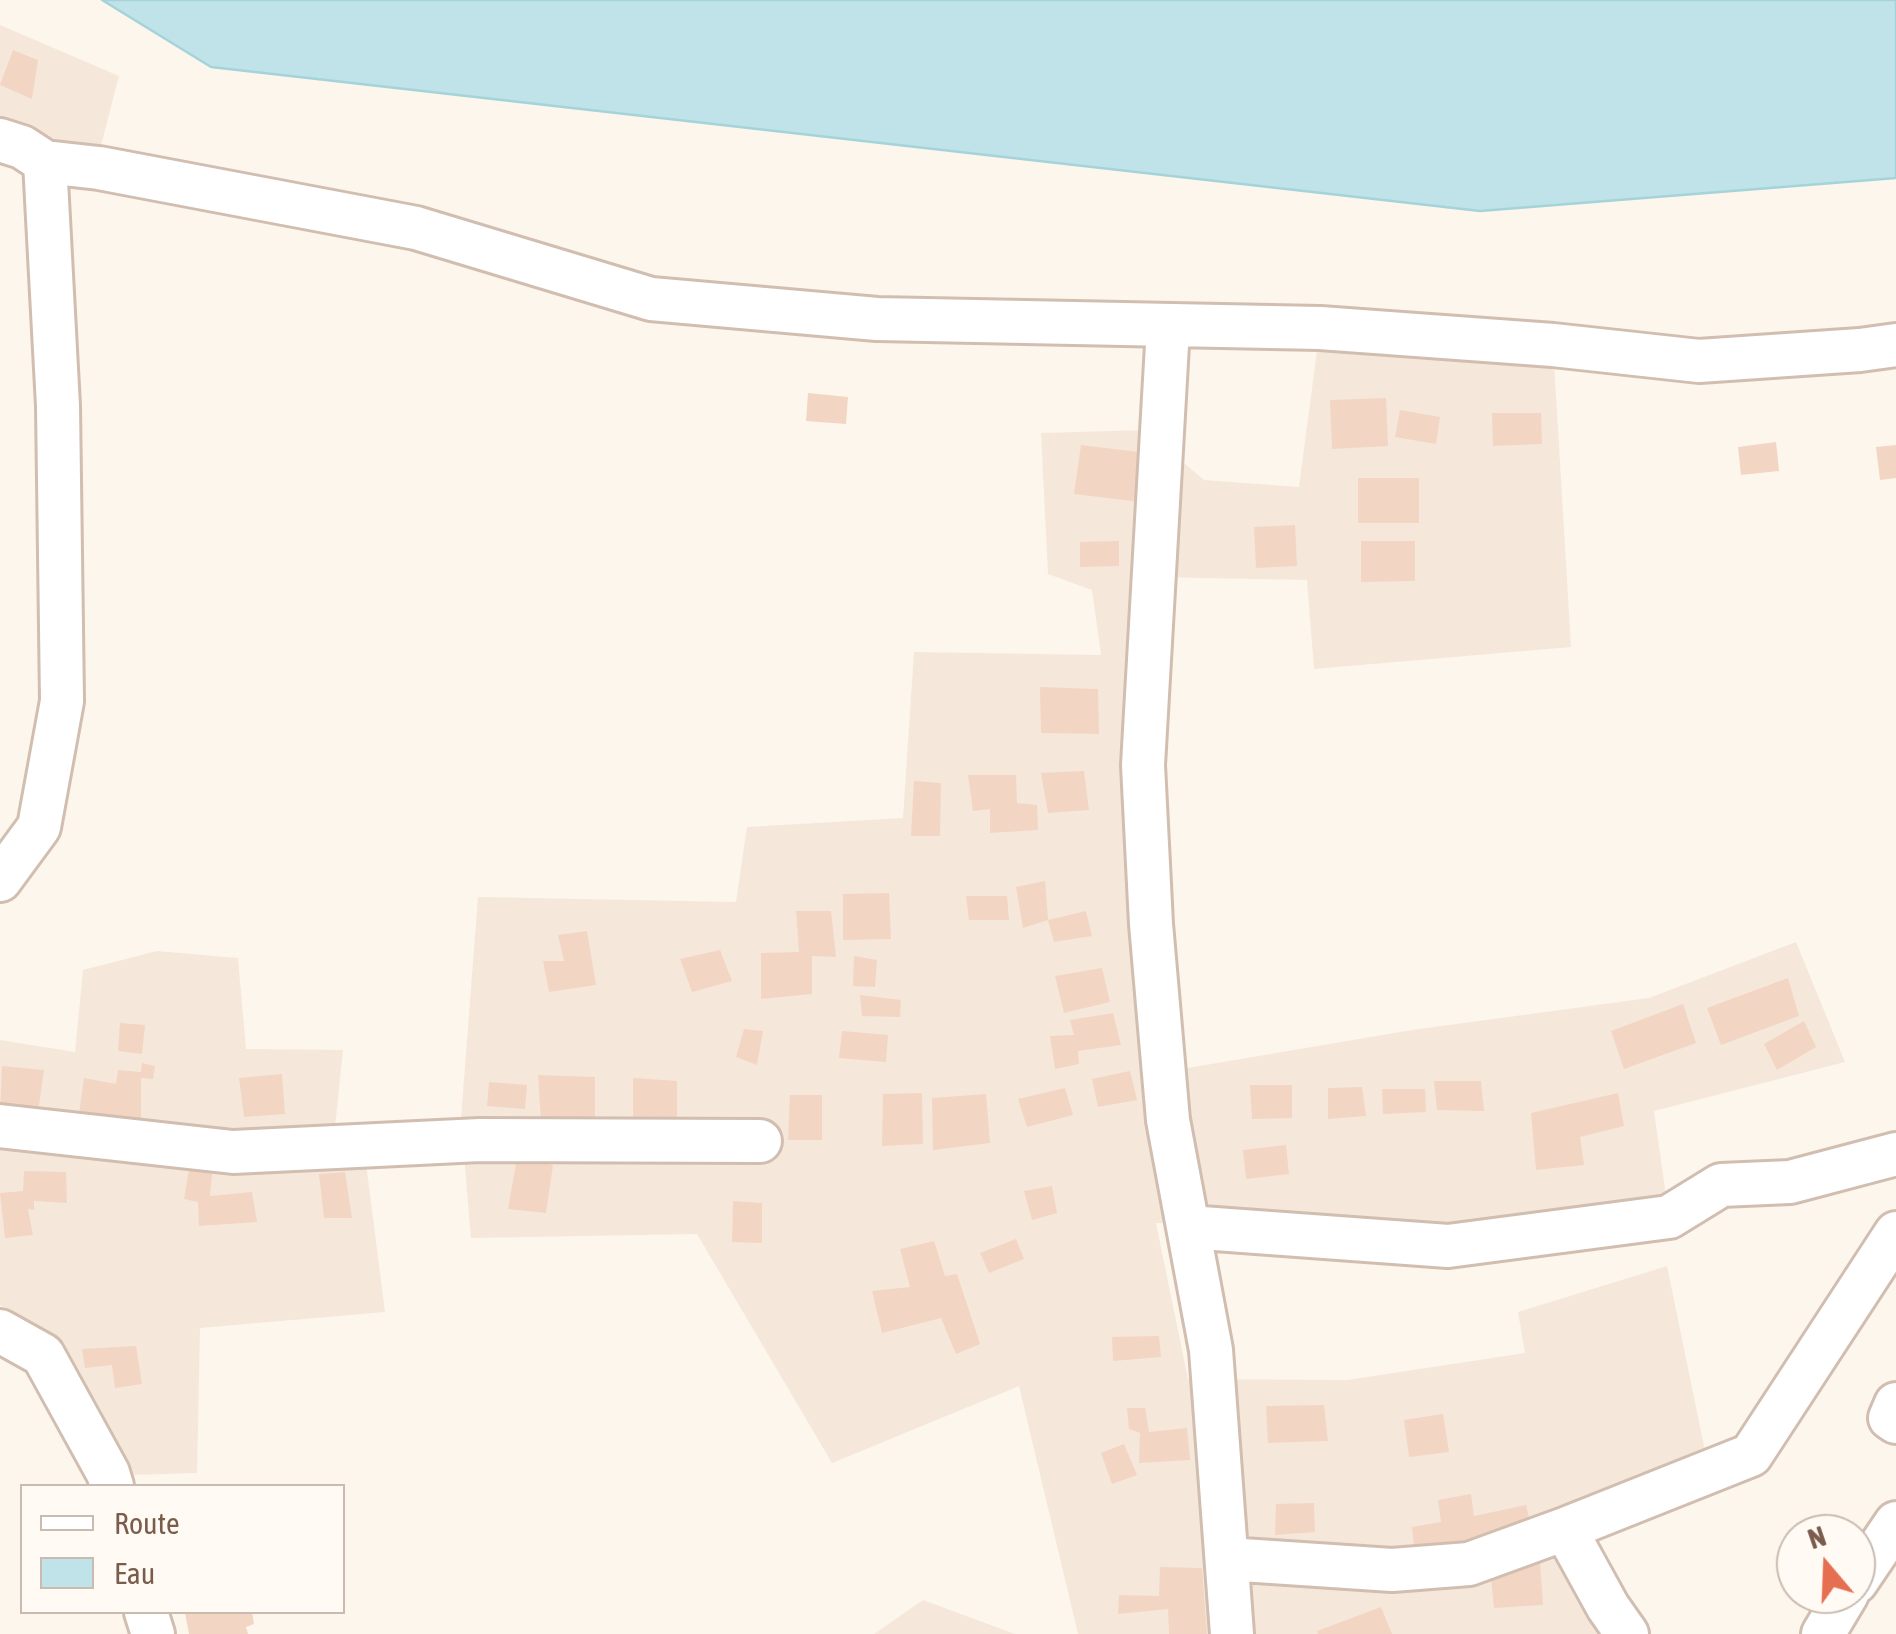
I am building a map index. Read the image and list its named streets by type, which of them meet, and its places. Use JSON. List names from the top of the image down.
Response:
{
  "legend": ["Route", "Eau"],
  "north": "top"
}
